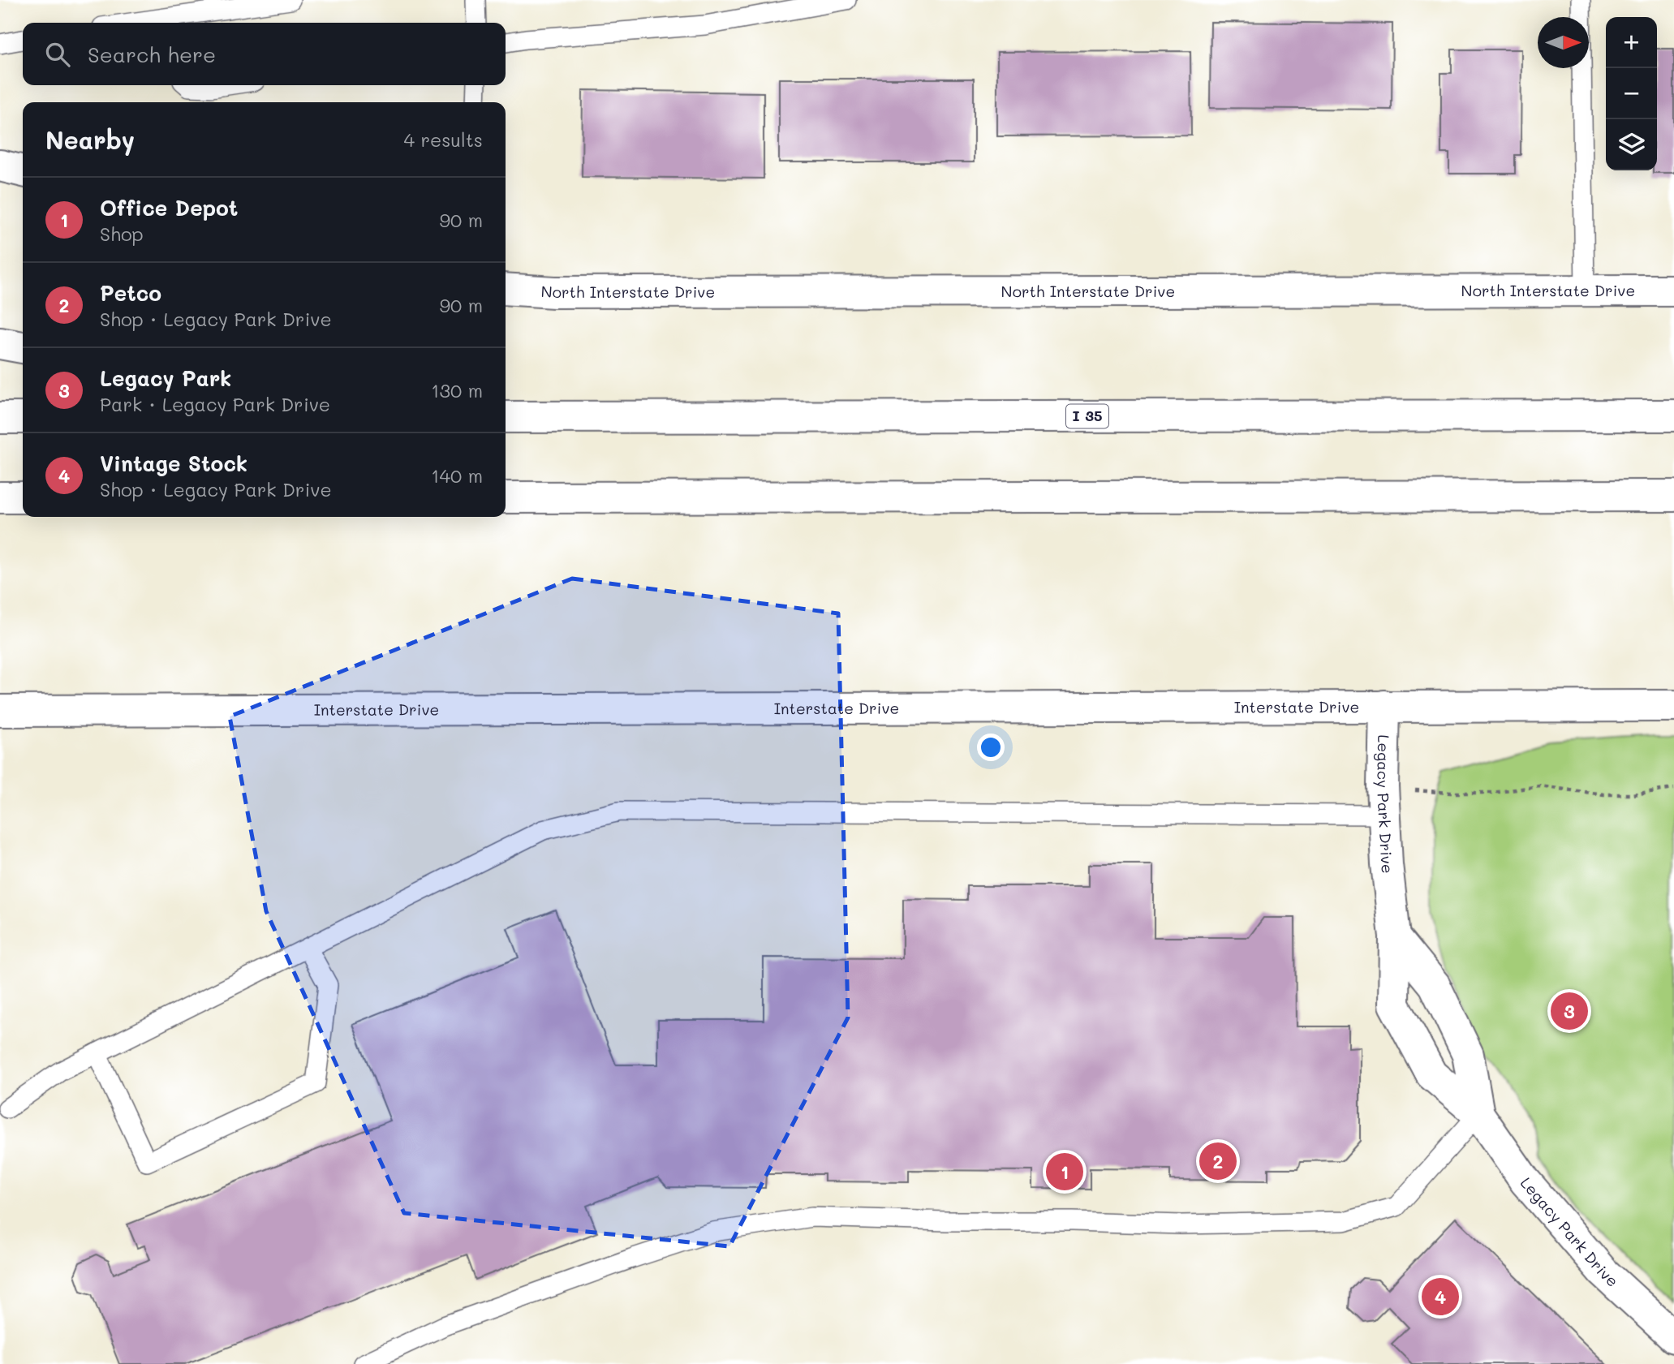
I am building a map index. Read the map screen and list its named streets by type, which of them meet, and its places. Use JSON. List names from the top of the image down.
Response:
{
  "streets": {
    "main road": [
      "North Interstate Drive",
      "I 35",
      "Interstate Drive",
      "Legacy Park Drive"
    ]
  },
  "crossings": [
    ["Interstate Drive", "Legacy Park Drive"]
  ],
  "north": "right",
  "page": {
    "map_buttons": ["+", "−"],
    "search": "Search here",
    "heading": ["Nearby", "4 results"],
    "list": [
      {
        "mark": "1",
        "name": "Office Depot",
        "note": "Shop",
        "value": "90 m"
      },
      {
        "mark": "2",
        "name": "Petco",
        "note": "Shop · Legacy Park Drive",
        "value": "90 m"
      },
      {
        "mark": "3",
        "name": "Legacy Park",
        "note": "Park · Legacy Park Drive",
        "value": "130 m"
      },
      {
        "mark": "4",
        "name": "Vintage Stock",
        "note": "Shop · Legacy Park Drive",
        "value": "140 m"
      }
    ],
    "pins": [
      "3",
      "2",
      "1",
      "4"
    ]
  }
}
